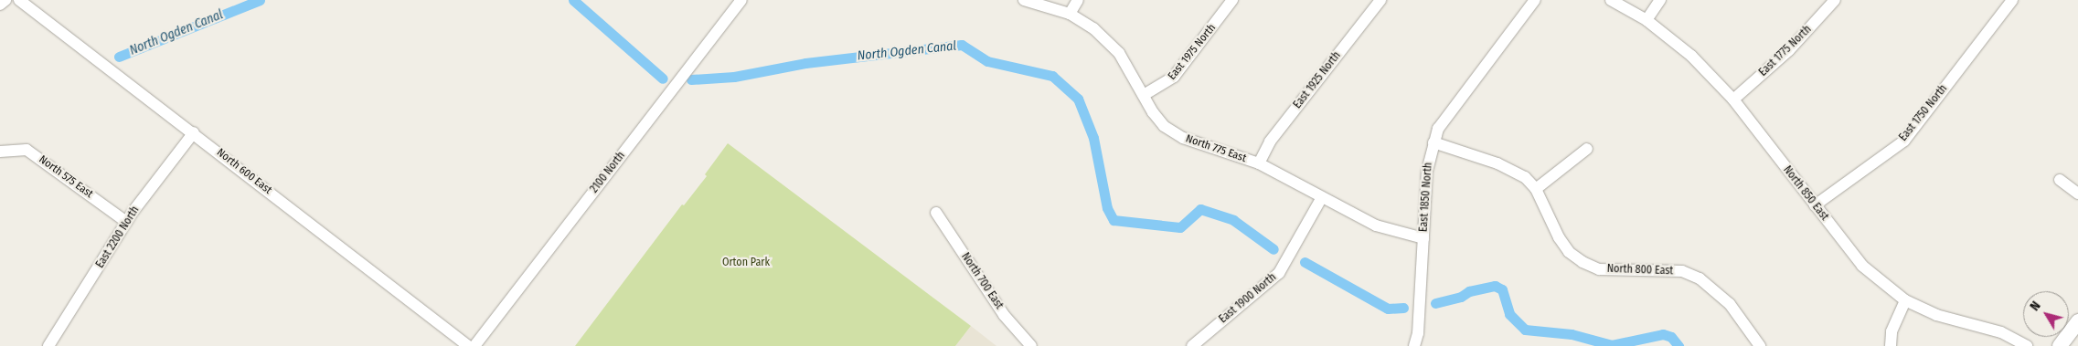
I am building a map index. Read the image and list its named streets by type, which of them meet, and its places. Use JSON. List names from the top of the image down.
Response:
{
  "streets": {
    "street": [
      "East 1775 North",
      "East 1975 North",
      "East 1925 North",
      "East 1750 North",
      "North 775 East",
      "North 600 East",
      "2100 North",
      "North 575 East",
      "North 850 East",
      "East 1850 North",
      "East 2200 North",
      "North 800 East",
      "North 700 East",
      "East 1900 North"
    ]
  },
  "crossings": [
    ["East 1775 North", "North 850 East"],
    ["East 1975 North", "North 775 East"],
    ["East 1925 North", "North 775 East"],
    ["East 1750 North", "North 850 East"],
    ["North 775 East", "East 1850 North"],
    ["North 775 East", "East 1900 North"],
    ["North 600 East", "East 2200 North"],
    ["North 575 East", "East 2200 North"],
    ["East 1850 North", "North 800 East"]
  ],
  "water": ["North Ogden Canal"],
  "parks": ["Orton Park"],
  "north": "top left"
}
